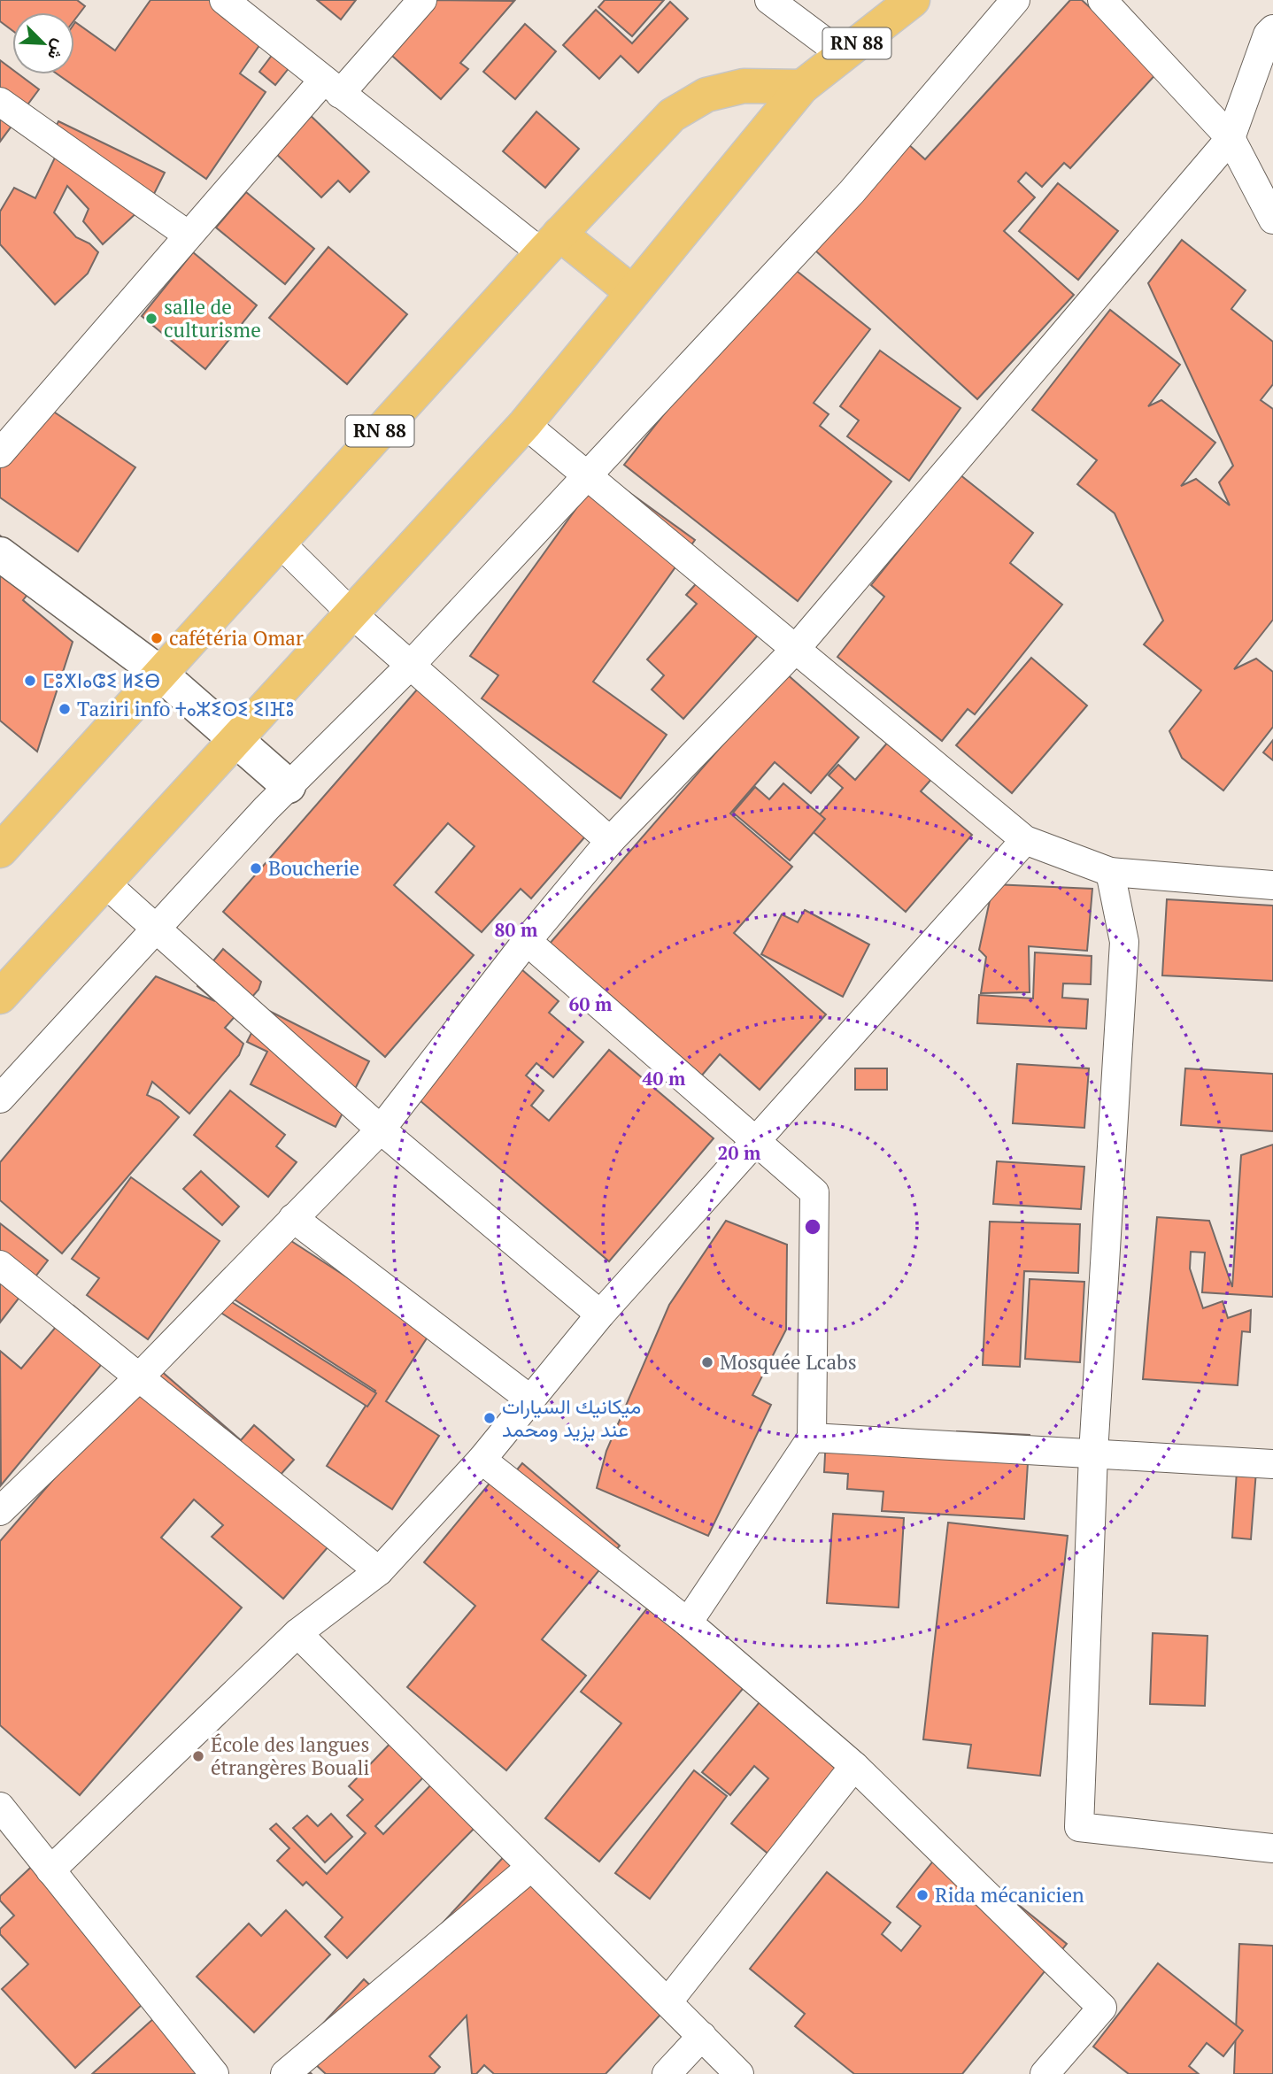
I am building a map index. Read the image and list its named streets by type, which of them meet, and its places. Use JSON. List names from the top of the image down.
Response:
{
  "streets": {
    "main road": ["RN 88"]
  },
  "places": [
    "salle de culturisme",
    "cafétéria Omar",
    "ⵎⵓⵅⵏⴰⵛⵉ ⵍⵉⴱ",
    "Taziri info ⵜⴰⵣⵉⵔⵉ ⵉⵏⴼⵓ",
    "Boucherie",
    "Mosquée Lcabs",
    "ميكانيك السيارات عند يزيد ومحمد",
    "École des langues étrangères Bouali",
    "Rida mécanicien"
  ],
  "north": "bottom right",
  "rings": [
    "80 m",
    "60 m",
    "40 m",
    "20 m"
  ]
}
